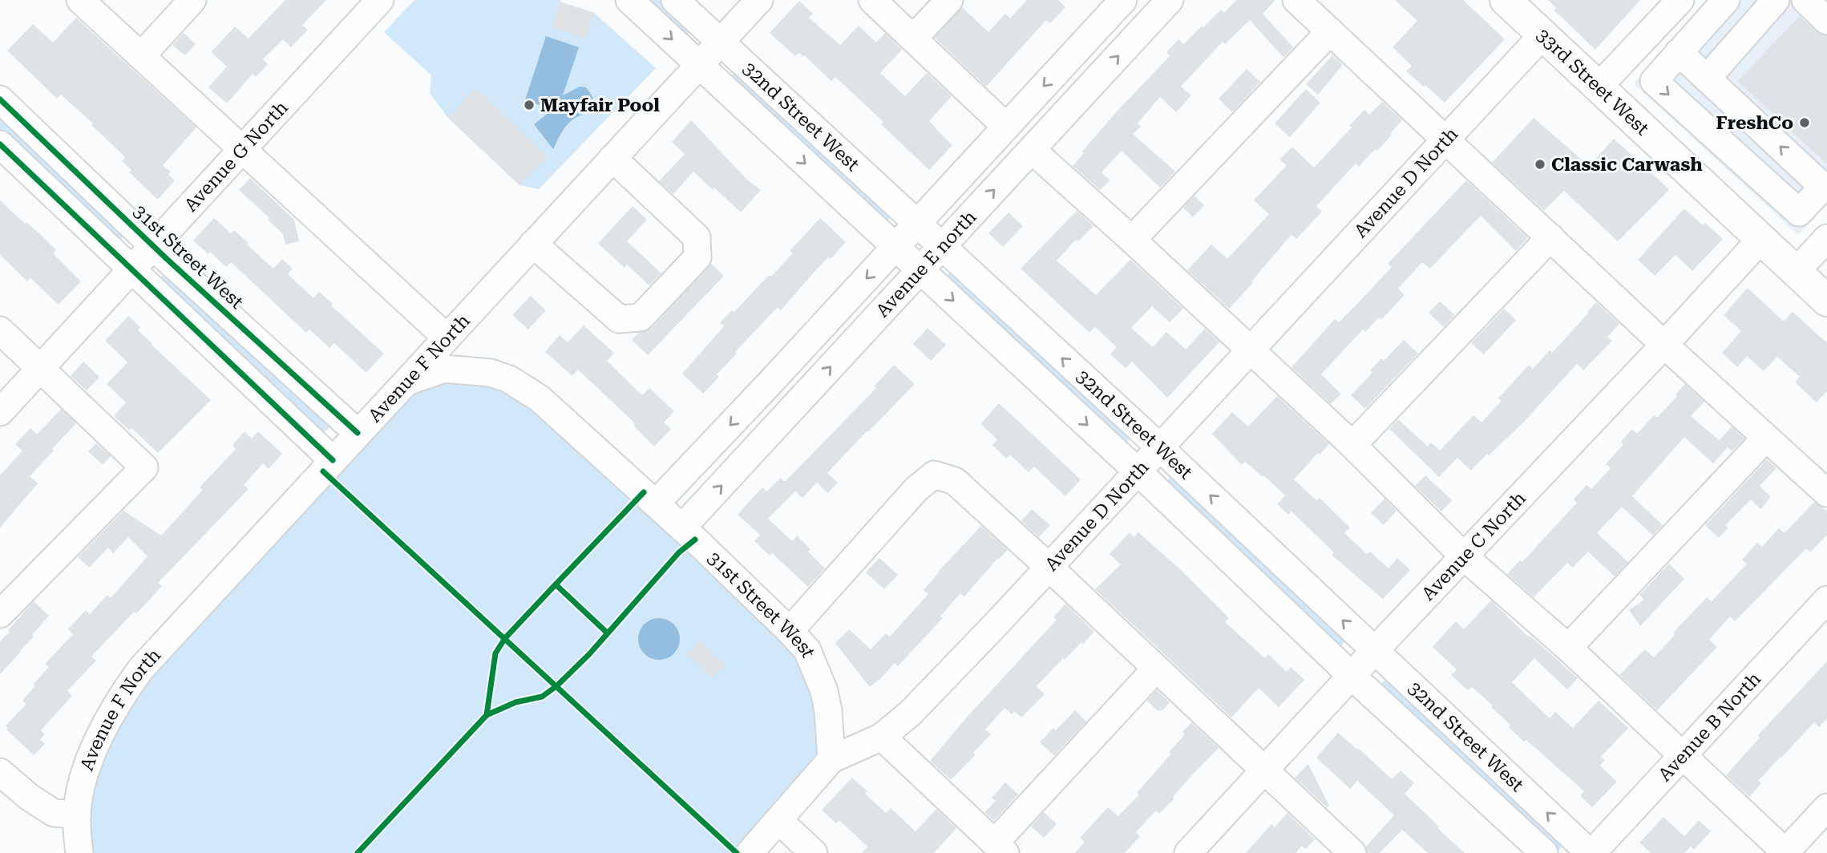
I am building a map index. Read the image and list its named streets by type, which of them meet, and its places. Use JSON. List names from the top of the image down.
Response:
{
  "streets": {
    "main road": ["33rd Street West"],
    "street": [
      "32nd Street West",
      "Avenue G North",
      "Avenue D North",
      "31st Street West",
      "Avenue E north",
      "Avenue F North",
      "Avenue C North",
      "Avenue B North"
    ]
  },
  "crossings": [
    ["33rd Street West", "Avenue D North"],
    ["33rd Street West", "Avenue C North"],
    ["32nd Street West", "Avenue D North"],
    ["32nd Street West", "Avenue E north"],
    ["32nd Street West", "Avenue F North"],
    ["32nd Street West", "Avenue C North"],
    ["32nd Street West", "Avenue B North"],
    ["Avenue G North", "31st Street West"],
    ["Avenue D North", "31st Street West"],
    ["31st Street West", "Avenue E north"],
    ["31st Street West", "Avenue F North"]
  ],
  "places": ["Mayfair Pool", "FreshCo", "Classic Carwash"]
}
